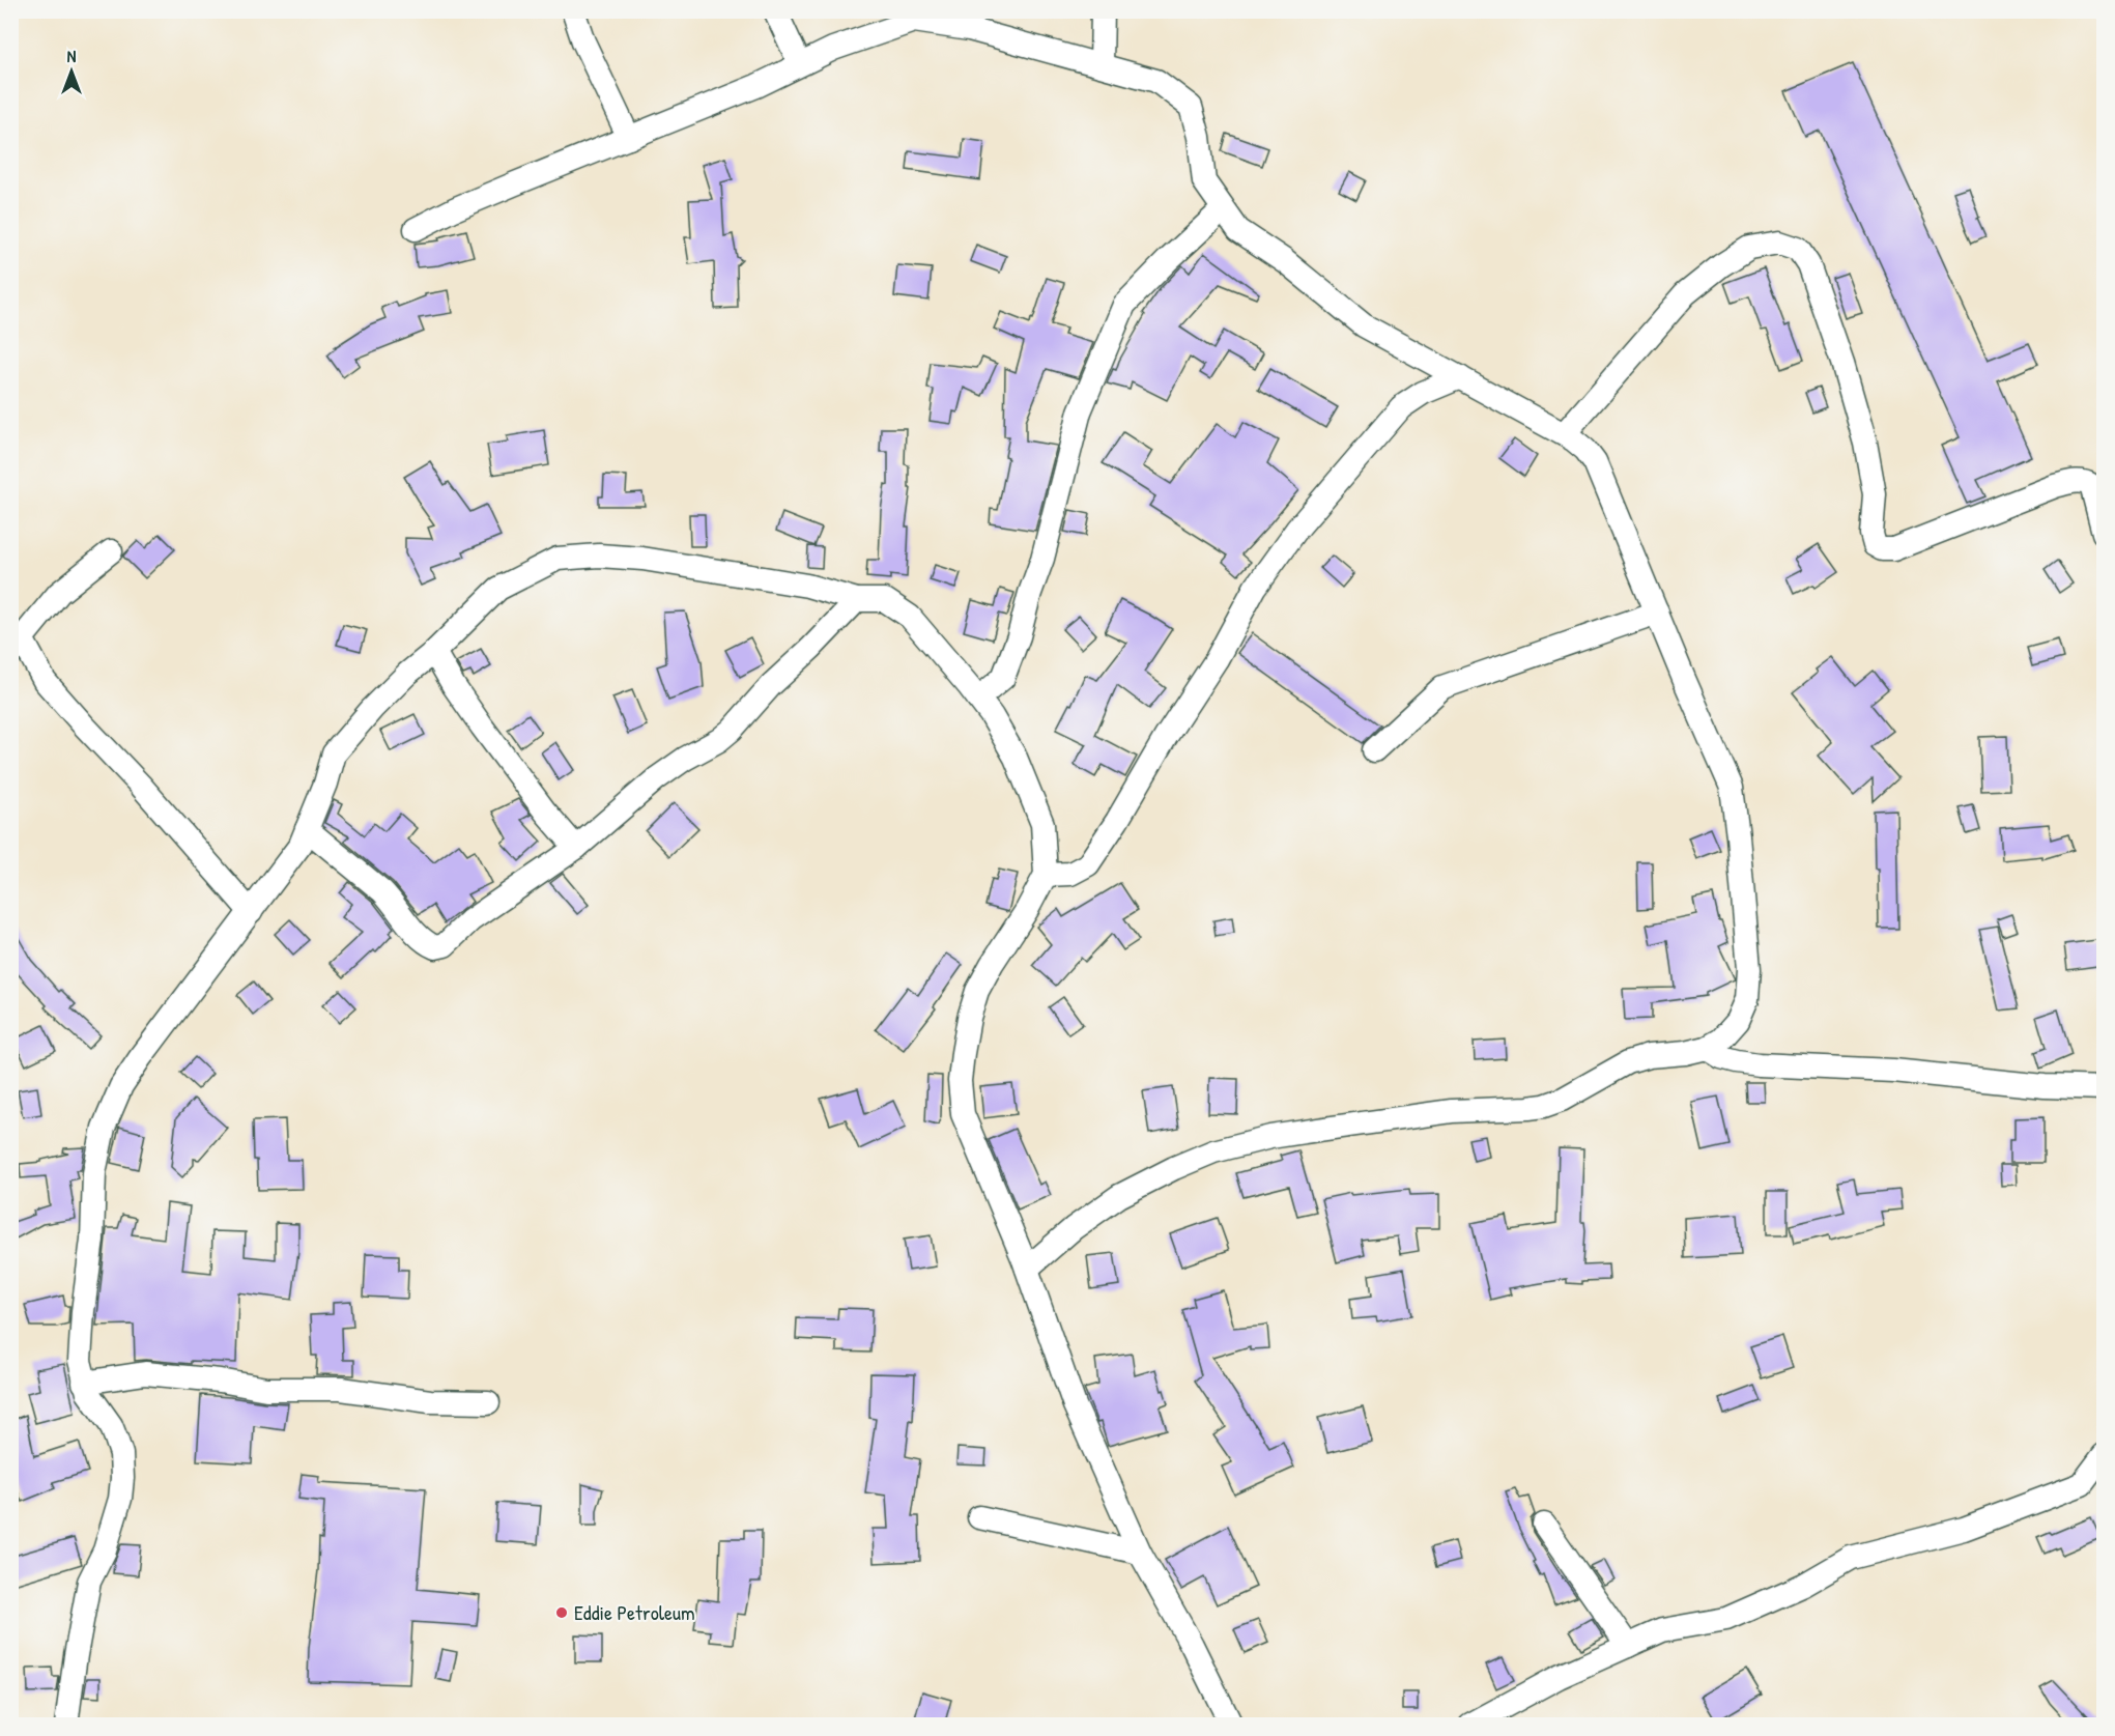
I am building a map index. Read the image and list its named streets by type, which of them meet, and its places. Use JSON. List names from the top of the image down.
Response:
{
  "places": ["Eddie Petroleum"],
  "north": "top"
}
